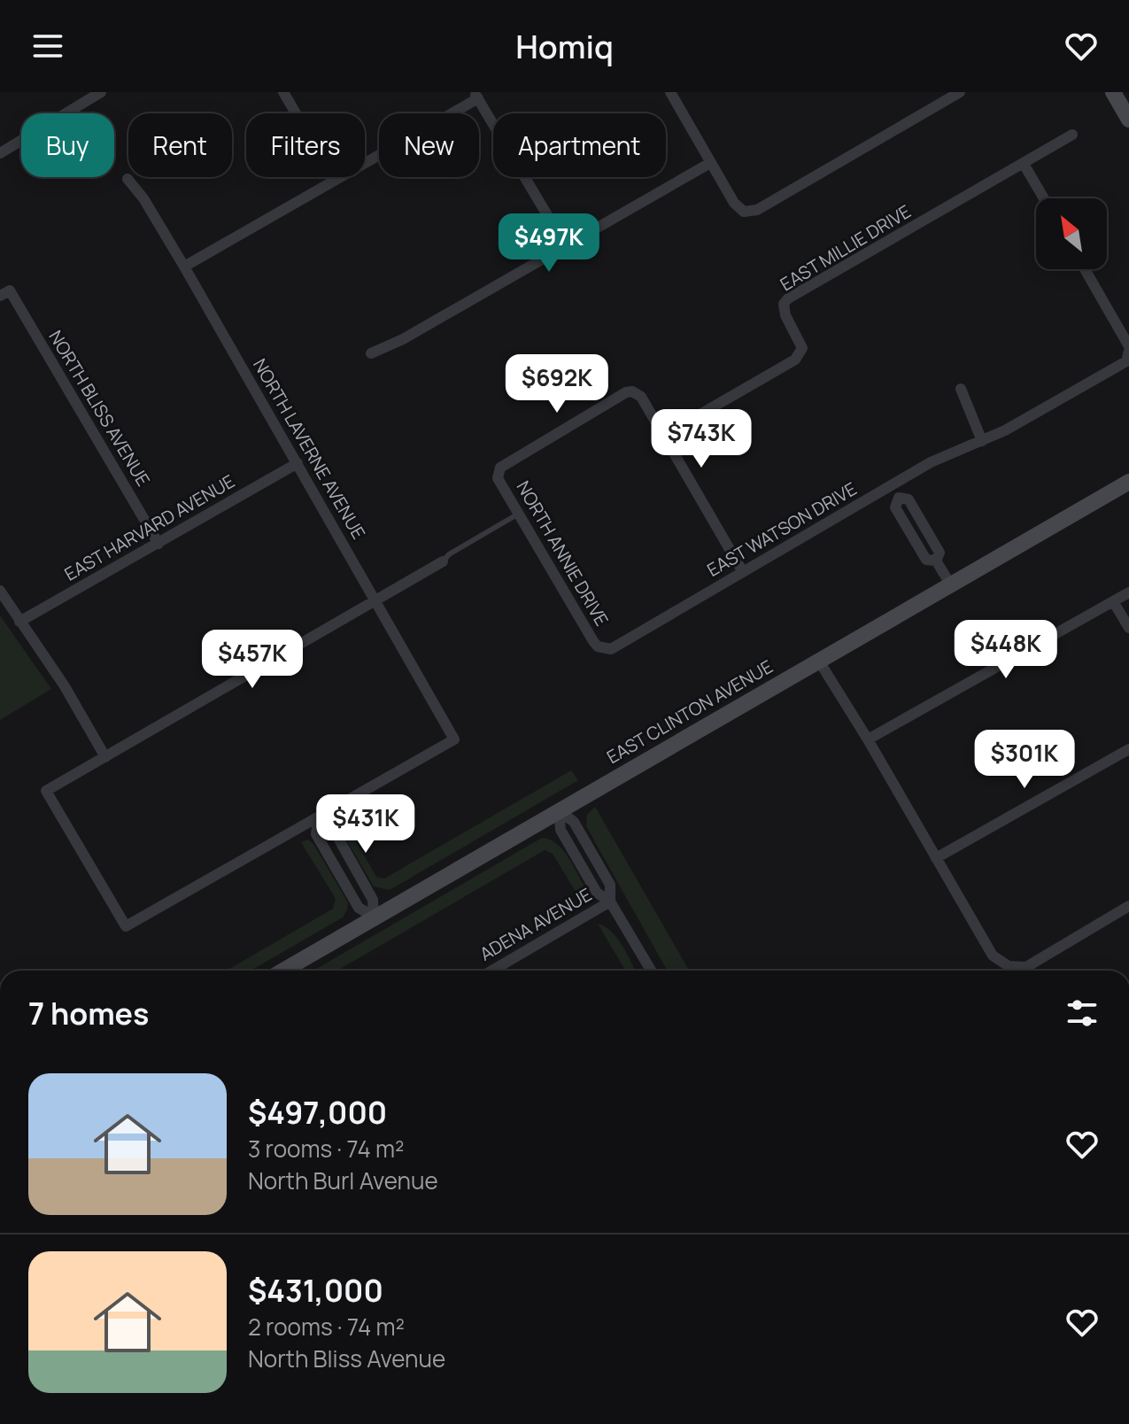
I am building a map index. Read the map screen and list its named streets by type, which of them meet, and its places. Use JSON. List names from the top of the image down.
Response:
{
  "streets": {
    "street": [
      "EAST MILLIE DRIVE",
      "NORTH BLISS AVENUE",
      "NORTH LAVERNE AVENUE",
      "EAST HARVARD AVENUE",
      "EAST WATSON DRIVE",
      "NORTH ANNIE DRIVE",
      "EAST CLINTON AVENUE",
      "ADENA AVENUE"
    ]
  },
  "crossings": [
    ["EAST MILLIE DRIVE", "NORTH ANNIE DRIVE"],
    ["NORTH BLISS AVENUE", "EAST HARVARD AVENUE"],
    ["NORTH LAVERNE AVENUE", "EAST HARVARD AVENUE"],
    ["EAST WATSON DRIVE", "NORTH ANNIE DRIVE"]
  ],
  "north": "top left",
  "page": {
    "header": "Homiq",
    "chip": [
      "Buy",
      "Rent",
      "Filters",
      "New",
      "Apartment"
    ],
    "price": [
      "$497K",
      "$692K",
      "$743K",
      "$448K",
      "$457K",
      "$301K",
      "$431K"
    ],
    "heading": "7 homes",
    "list": [
      {
        "name": "$497,000",
        "note": "3 rooms · 74 m² · North Burl Avenue"
      },
      {
        "name": "$431,000",
        "note": "2 rooms · 74 m² · North Bliss Avenue"
      }
    ]
  }
}
